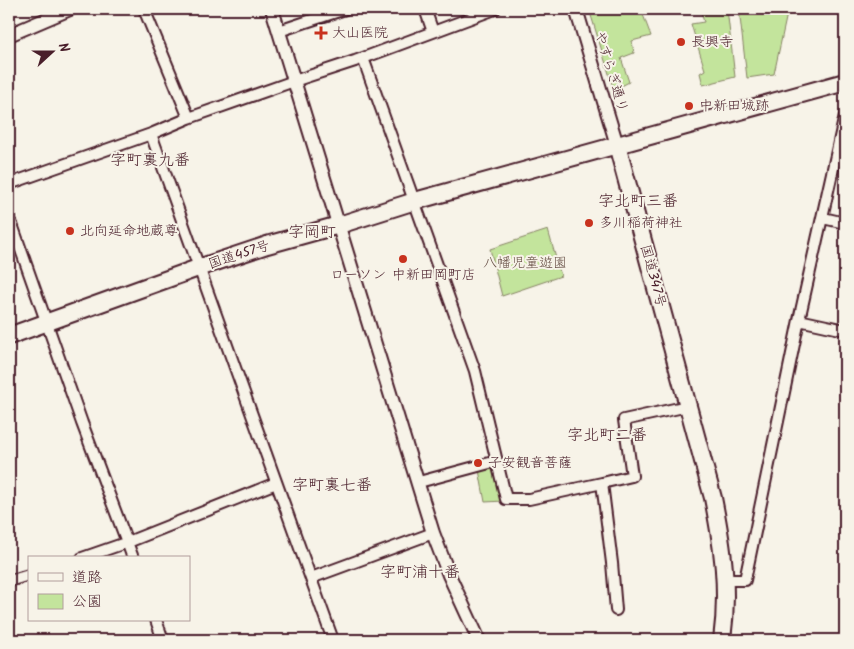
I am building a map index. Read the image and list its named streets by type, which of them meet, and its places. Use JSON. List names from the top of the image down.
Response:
{
  "streets": {
    "highway": ["国道457号", "国道347号"],
    "street": ["やすらぎ通り"]
  },
  "crossings": [
    ["やすらぎ通り", "国道457号"],
    ["やすらぎ通り", "国道347号"],
    ["国道457号", "国道347号"]
  ],
  "districts": [
    "字町裏九番",
    "字北町三番",
    "字岡町",
    "字北町二番",
    "字町裏七番",
    "字町浦十番"
  ],
  "parks": ["八幡児童遊園"],
  "places": {
    "health": ["大山医院"],
    "other": [
      "長興寺",
      "中新田城跡",
      "多川稲荷神社",
      "北向延命地蔵尊",
      "ローソン 中新田岡町店",
      "子安観音菩薩"
    ]
  },
  "legend": ["道路", "公園"],
  "north": "right"
}
